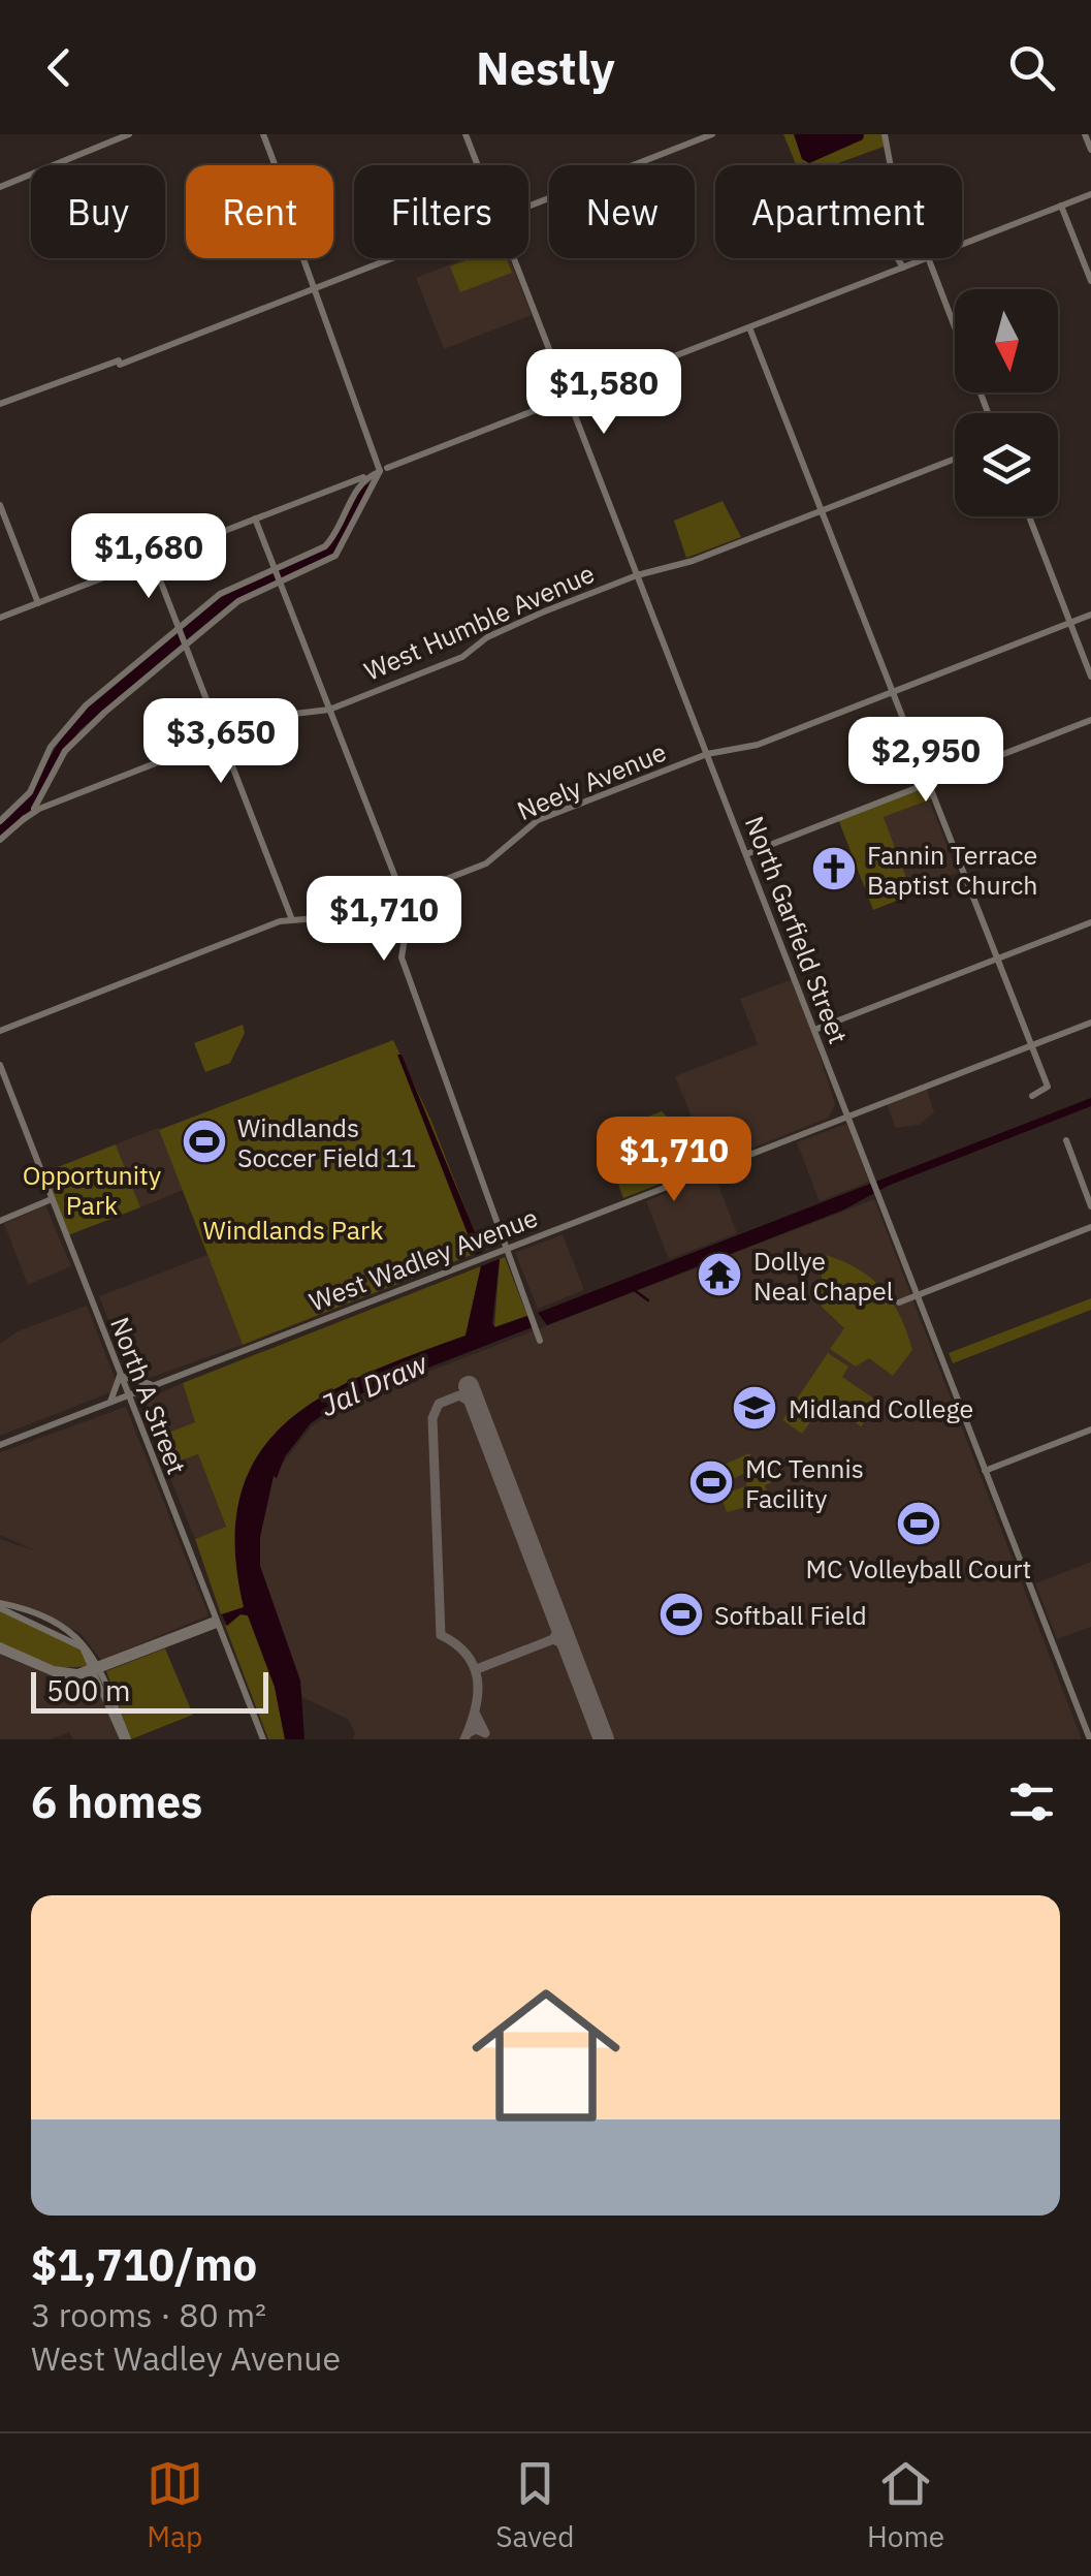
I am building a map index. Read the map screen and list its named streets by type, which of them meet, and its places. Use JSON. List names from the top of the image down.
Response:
{
  "streets": {
    "street": [
      "West Humble Avenue",
      "Neely Avenue",
      "North Garfield Street",
      "West Wadley Avenue",
      "North A Street"
    ]
  },
  "crossings": [
    ["West Humble Avenue", "North Garfield Street"],
    ["Neely Avenue", "North Garfield Street"],
    ["North Garfield Street", "West Wadley Avenue"],
    ["West Wadley Avenue", "North A Street"]
  ],
  "water": ["Jal Draw"],
  "parks": ["Opportunity Park", "Windlands Park"],
  "places": {
    "church": ["Fannin Terrace Baptist Church"],
    "sports": [
      "Windlands Soccer Field 11",
      "MC Tennis Facility",
      "MC Volleyball Court",
      "Softball Field"
    ],
    "temple": ["Dollye Neal Chapel"],
    "school or university": ["Midland College"]
  },
  "scale_bar": "500 m",
  "north": "bottom",
  "page": {
    "header": "Nestly",
    "chip": [
      "Buy",
      "Rent",
      "Filters",
      "New",
      "Apartment"
    ],
    "price": [
      "$1,580",
      "$1,680",
      "$3,650",
      "$2,950",
      "$1,710",
      "$1,710"
    ],
    "scale": "500 m",
    "heading": "6 homes",
    "list": [
      {
        "name": "$1,710/mo",
        "note": "3 rooms · 80 m² · West Wadley Avenue"
      }
    ],
    "tabs": ["Map", "Saved", "Home"]
  }
}
